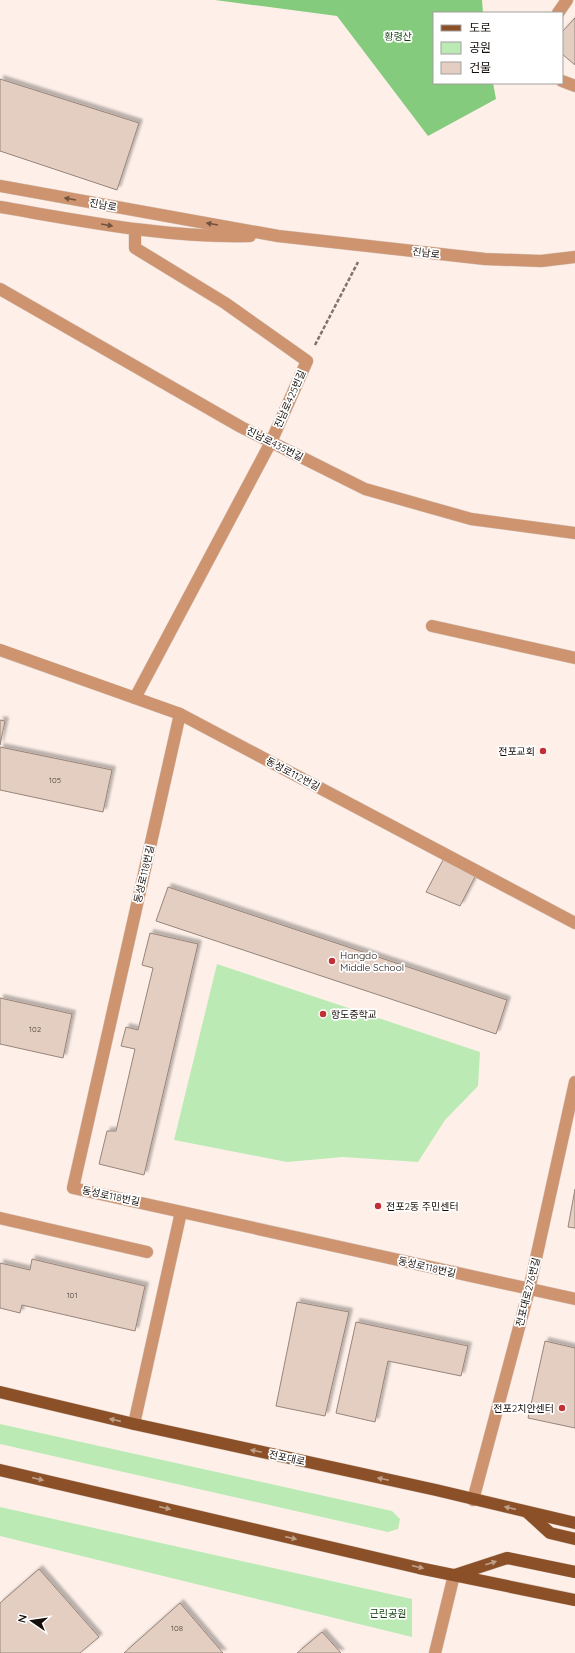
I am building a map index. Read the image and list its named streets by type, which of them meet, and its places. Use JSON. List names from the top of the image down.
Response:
{
  "streets": {
    "main road": ["전포대로"],
    "street": [
      "진남로",
      "진남로425번길",
      "진남로435번길",
      "동성로112번길",
      "동성로118번길",
      "전포대로276번길"
    ]
  },
  "crossings": [
    ["진남로", "진남로425번길"],
    ["진남로425번길", "진남로435번길"],
    ["진남로425번길", "동성로112번길"],
    ["동성로112번길", "동성로118번길"],
    ["동성로118번길", "전포대로276번길"],
    ["전포대로276번길", "전포대로"]
  ],
  "parks": ["황령산", "근린공원"],
  "places": [
    "전포교회",
    "Hangdo Middle School",
    "항도중학교",
    "전포2동 주민센터",
    "전포2치안센터"
  ],
  "house_numbers": [
    "105",
    "102",
    "101",
    "108"
  ],
  "legend": ["도로", "공원", "건물"],
  "north": "left"
}
